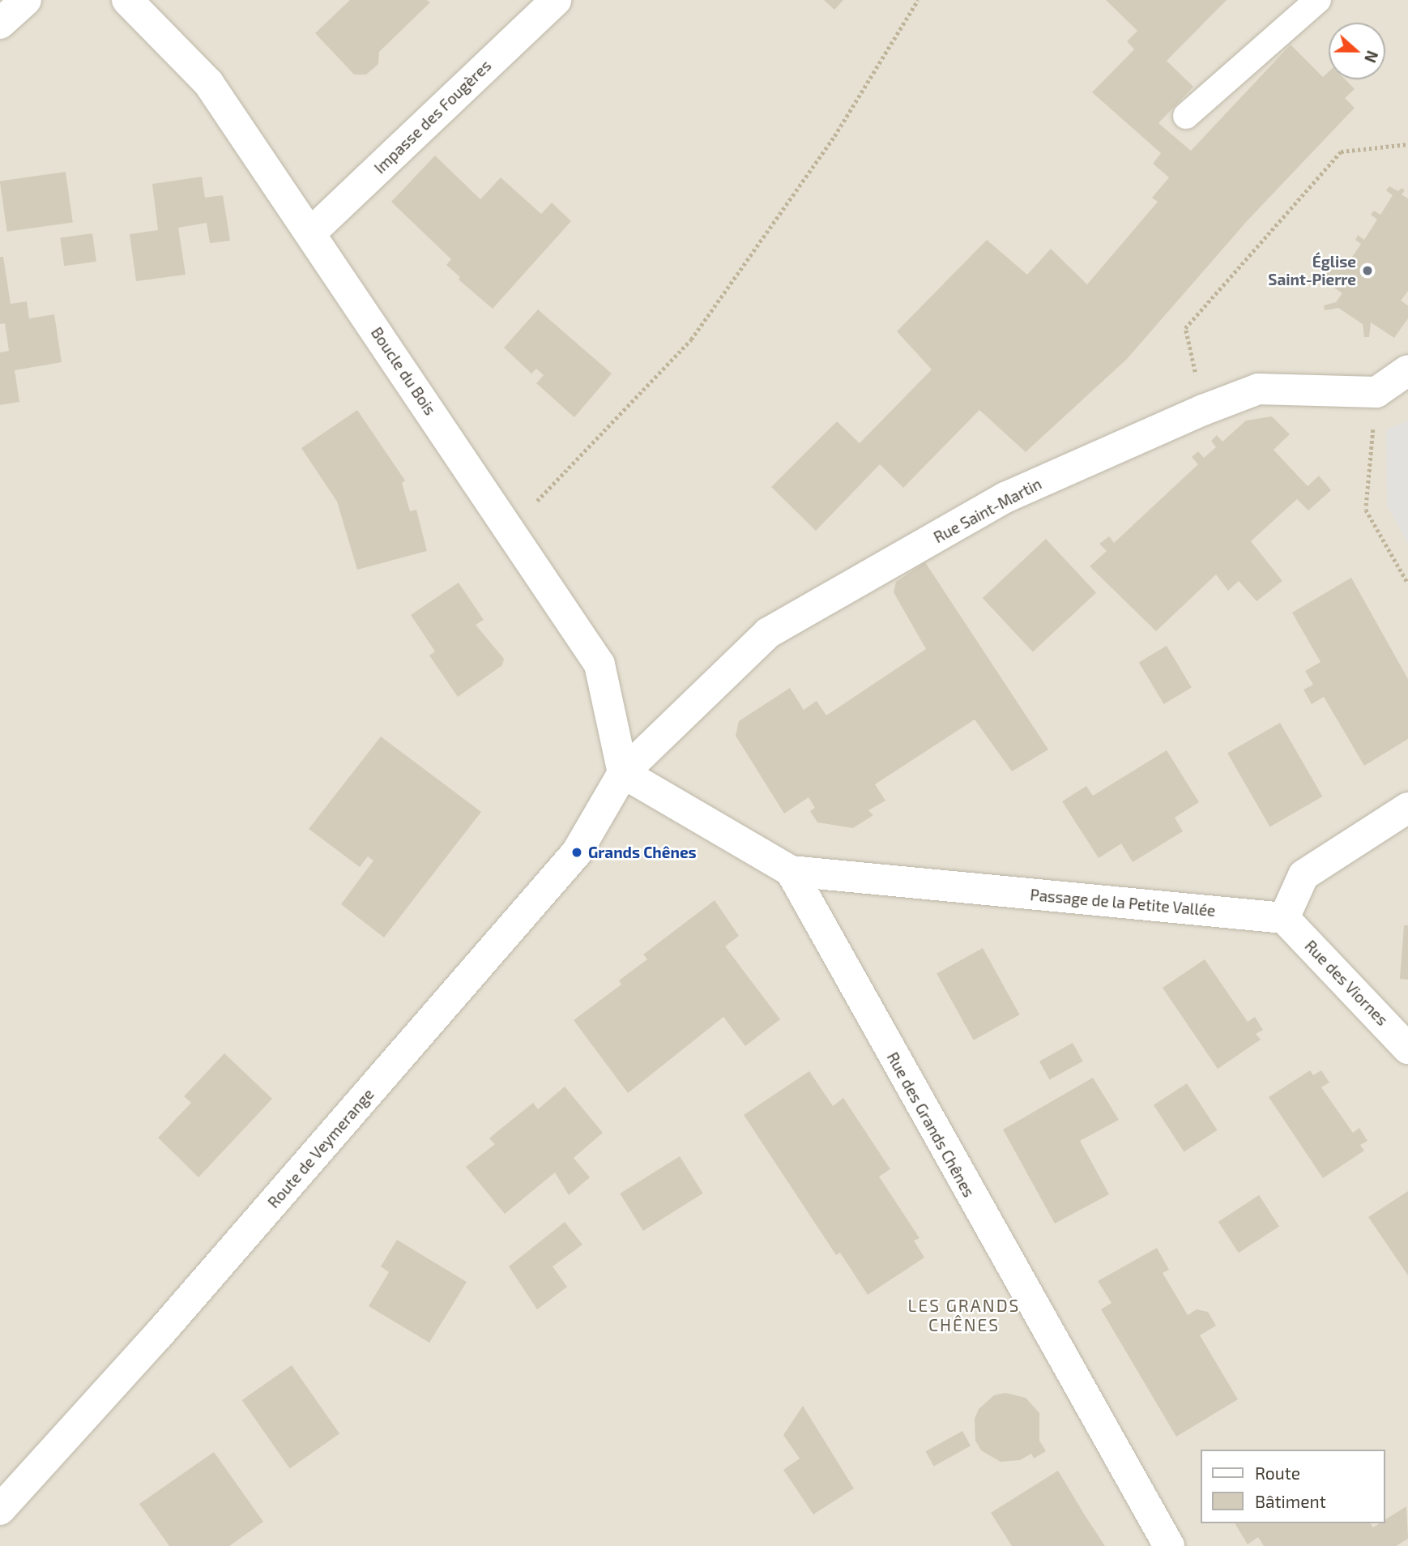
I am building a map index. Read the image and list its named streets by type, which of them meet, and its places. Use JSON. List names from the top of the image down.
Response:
{
  "streets": {
    "street": [
      "Impasse des Fougères",
      "Boucle du Bois",
      "Rue Saint-Martin",
      "Passage de la Petite Vallée",
      "Rue des Viornes",
      "Rue des Grands Chênes",
      "Route de Veymerange"
    ]
  },
  "crossings": [
    ["Impasse des Fougères", "Boucle du Bois"],
    ["Boucle du Bois", "Rue Saint-Martin"],
    ["Boucle du Bois", "Route de Veymerange"],
    ["Rue Saint-Martin", "Route de Veymerange"],
    ["Passage de la Petite Vallée", "Rue des Viornes"],
    ["Passage de la Petite Vallée", "Rue des Grands Chênes"]
  ],
  "districts": ["LES GRANDS CHÊNES"],
  "places": ["Église Saint-Pierre", "Grands Chênes"],
  "legend": ["Route", "Bâtiment"],
  "north": "right"
}
